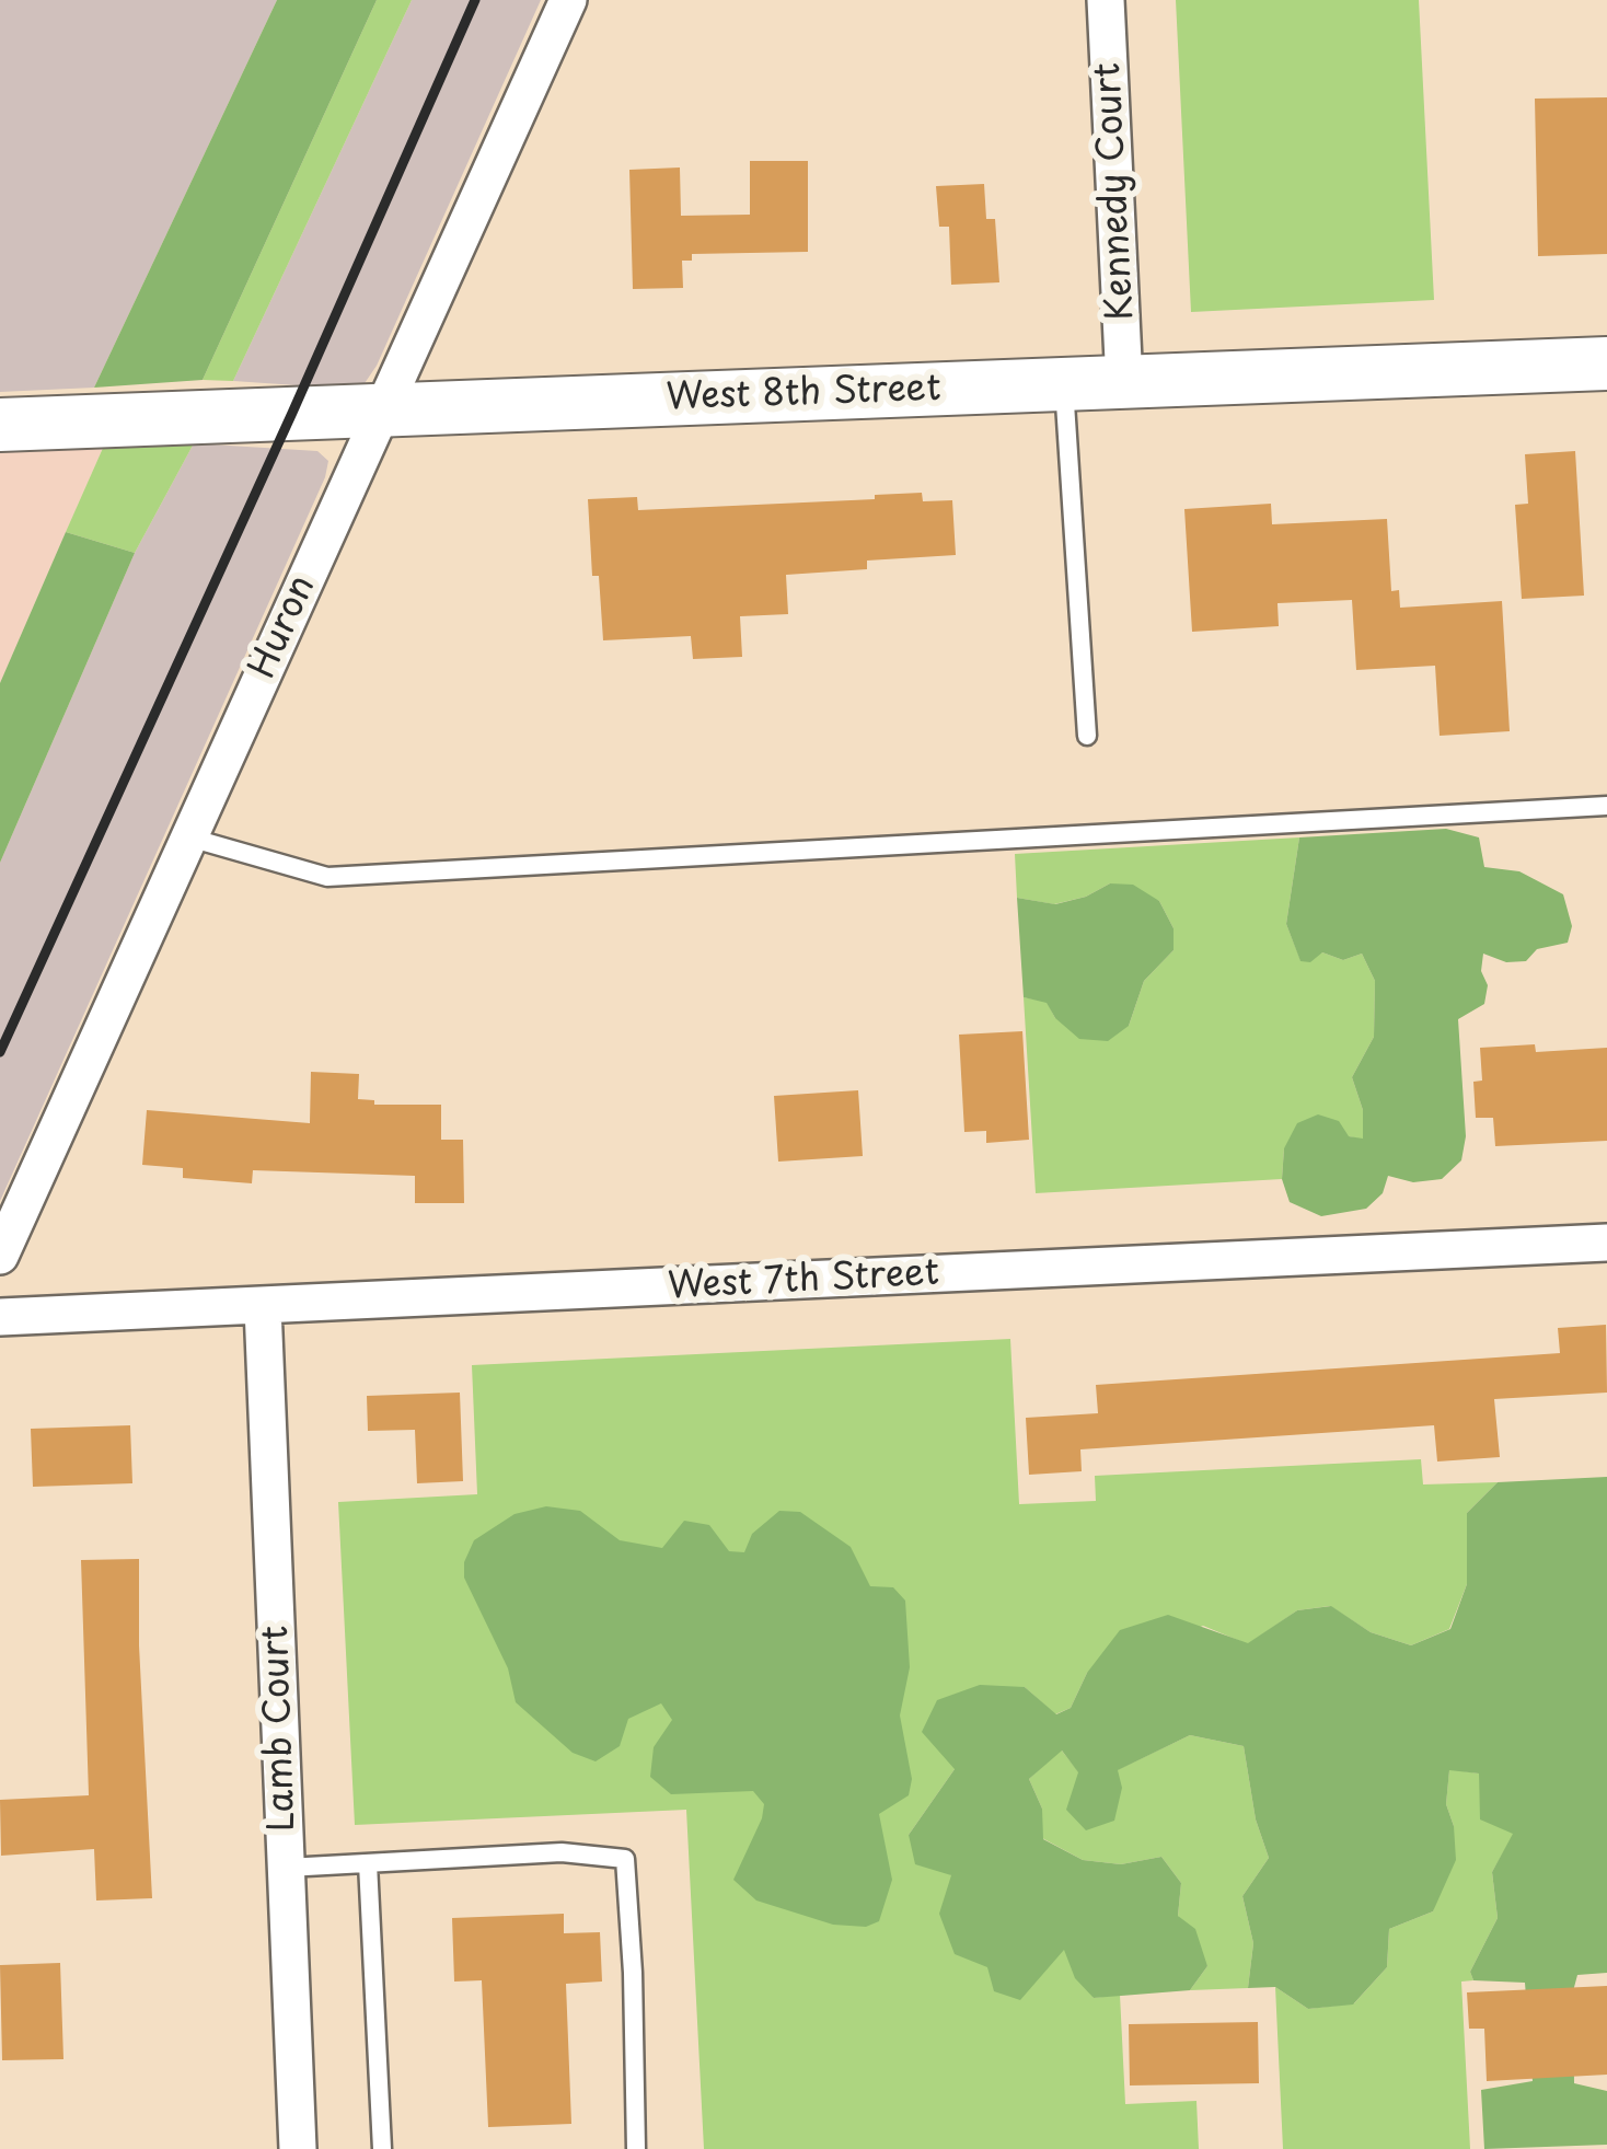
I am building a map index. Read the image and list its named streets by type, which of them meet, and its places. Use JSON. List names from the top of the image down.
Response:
{
  "streets": {
    "street": [
      "Kennedy Court",
      "West 8th Street",
      "Huron",
      "West 7th Street",
      "Lamb Court"
    ]
  },
  "crossings": [
    ["Kennedy Court", "West 8th Street"],
    ["West 8th Street", "Huron"],
    ["West 7th Street", "Lamb Court"]
  ]
}
